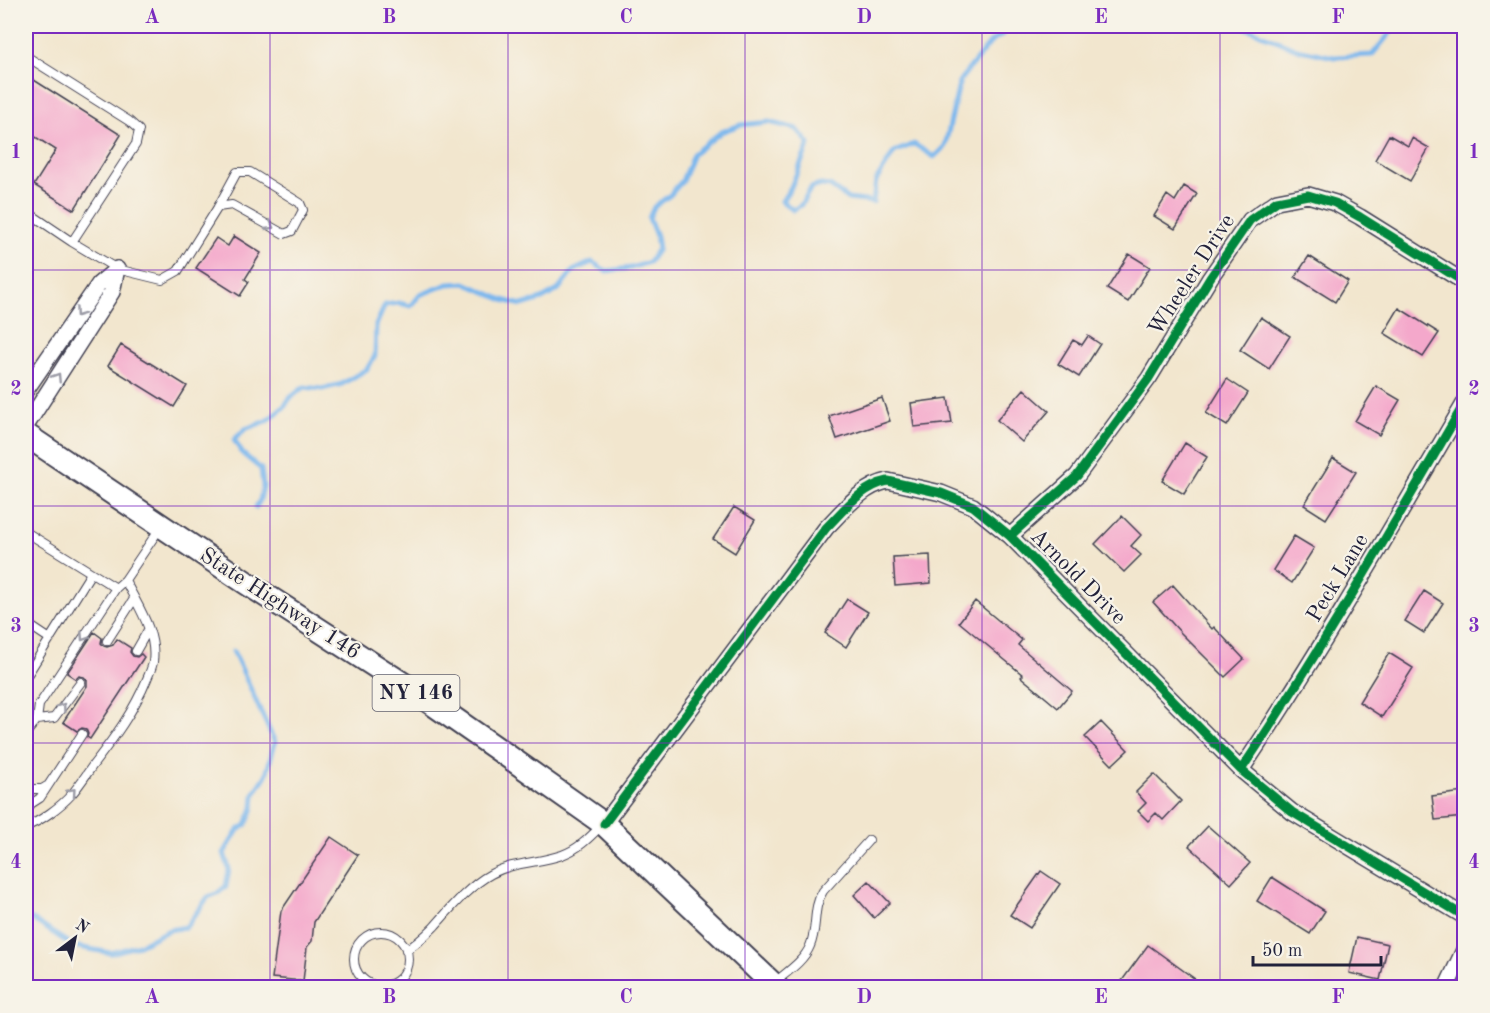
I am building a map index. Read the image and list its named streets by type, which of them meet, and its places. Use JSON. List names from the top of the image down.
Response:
{
  "streets": {
    "main road": ["State Highway 146", "NY 146"],
    "street": ["Wheeler Drive", "Arnold Drive", "Peck Lane"]
  },
  "crossings": [
    ["Wheeler Drive", "Arnold Drive"],
    ["Arnold Drive", "Peck Lane"],
    ["Arnold Drive", "State Highway 146"]
  ],
  "scale_bar": "50 m",
  "north": "top right",
  "grid": {
    "columns": [
      "A",
      "B",
      "C",
      "D",
      "E",
      "F"
    ],
    "rows": [
      "1",
      "2",
      "3",
      "4"
    ]
  }
}
